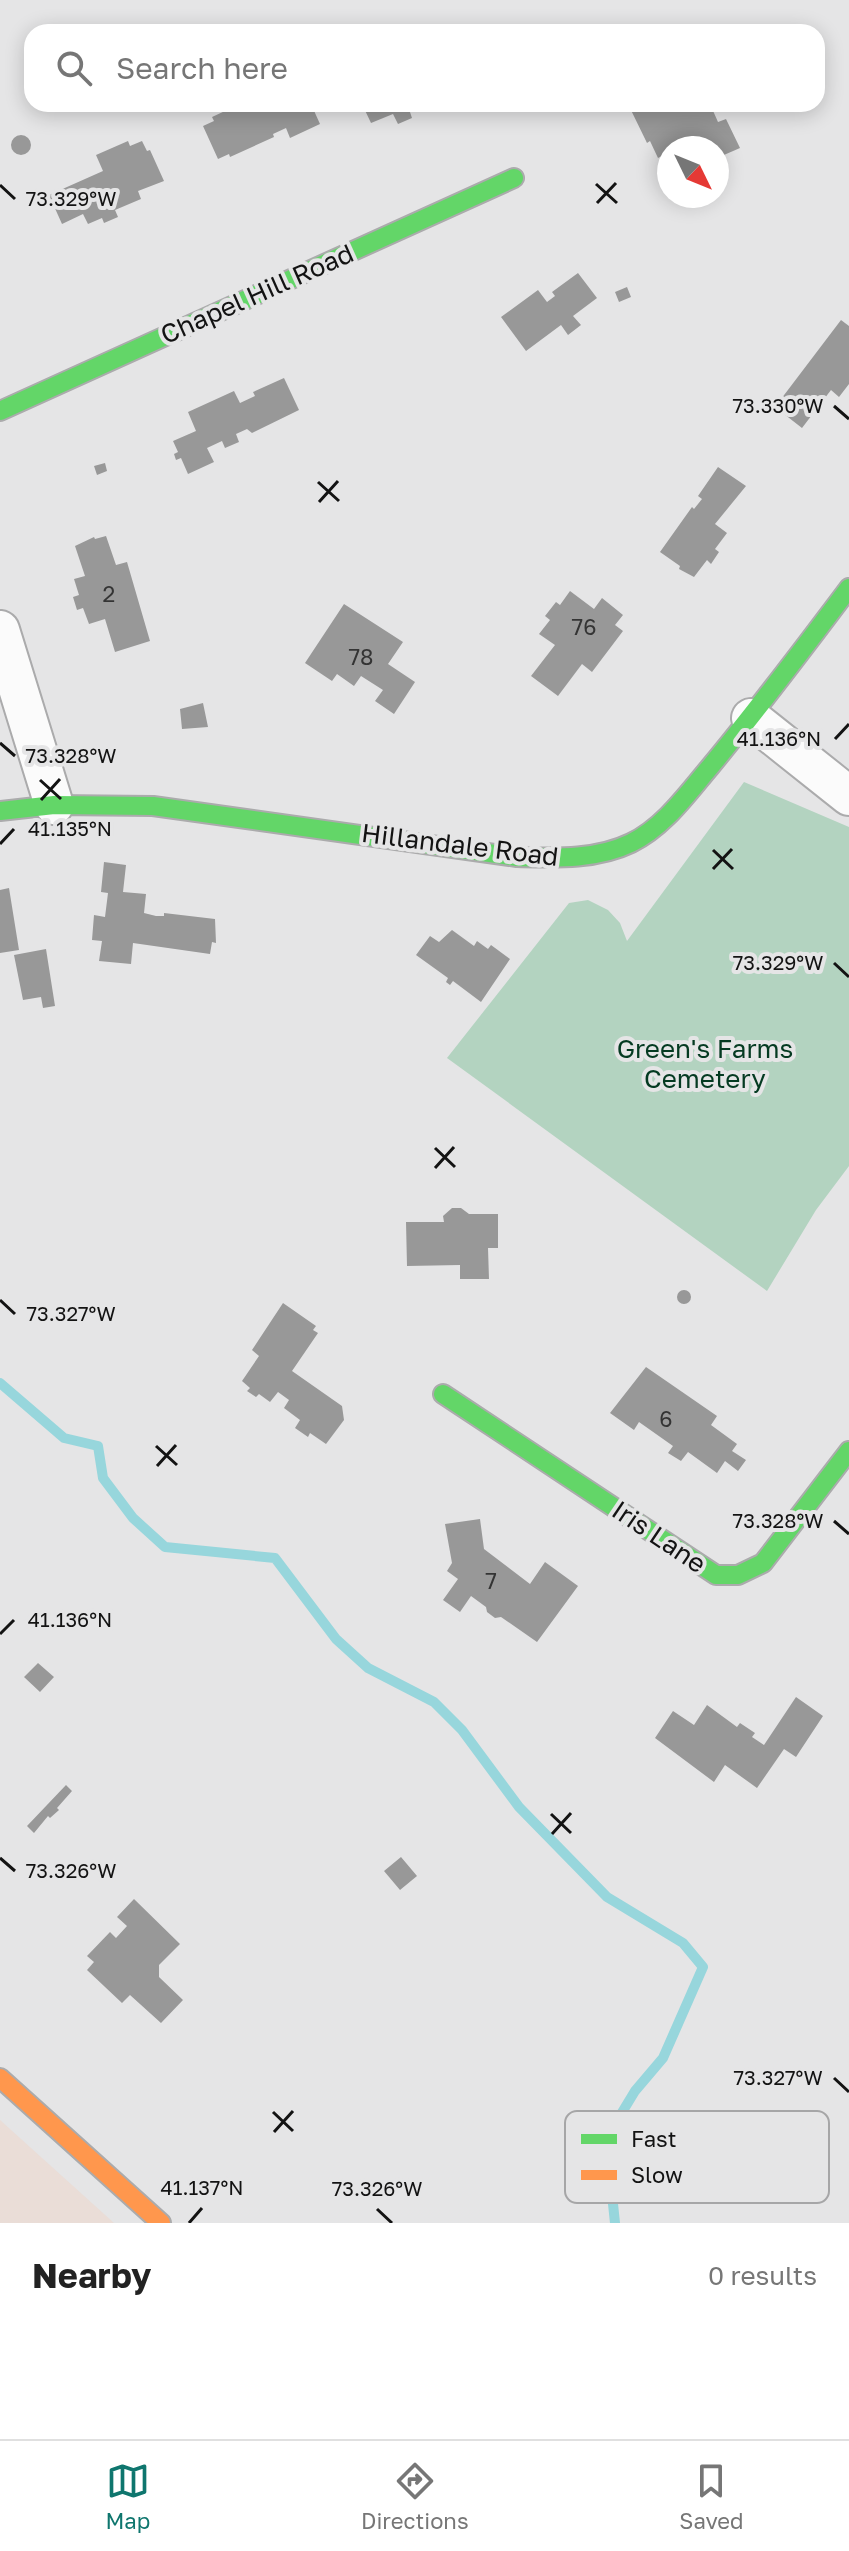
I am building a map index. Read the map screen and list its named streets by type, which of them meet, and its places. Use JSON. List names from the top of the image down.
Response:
{
  "streets": {
    "street": ["Chapel Hill Road", "Hillandale Road", "Iris Lane"]
  },
  "parks": ["Green's Farms Cemetery"],
  "house_numbers": [
    "2",
    "76",
    "78",
    "6",
    "7"
  ],
  "legend": ["Fast", "Slow"],
  "north": "bottom right",
  "page": {
    "search": "Search here",
    "heading": ["Nearby", "0 results"],
    "nav": ["Map", "Directions", "Saved"]
  },
  "coordinates": [
    "73.329°W",
    "73.330°W",
    "41.136°N",
    "73.328°W",
    "41.135°N",
    "73.327°W",
    "73.326°W",
    "41.137°N"
  ]
}
